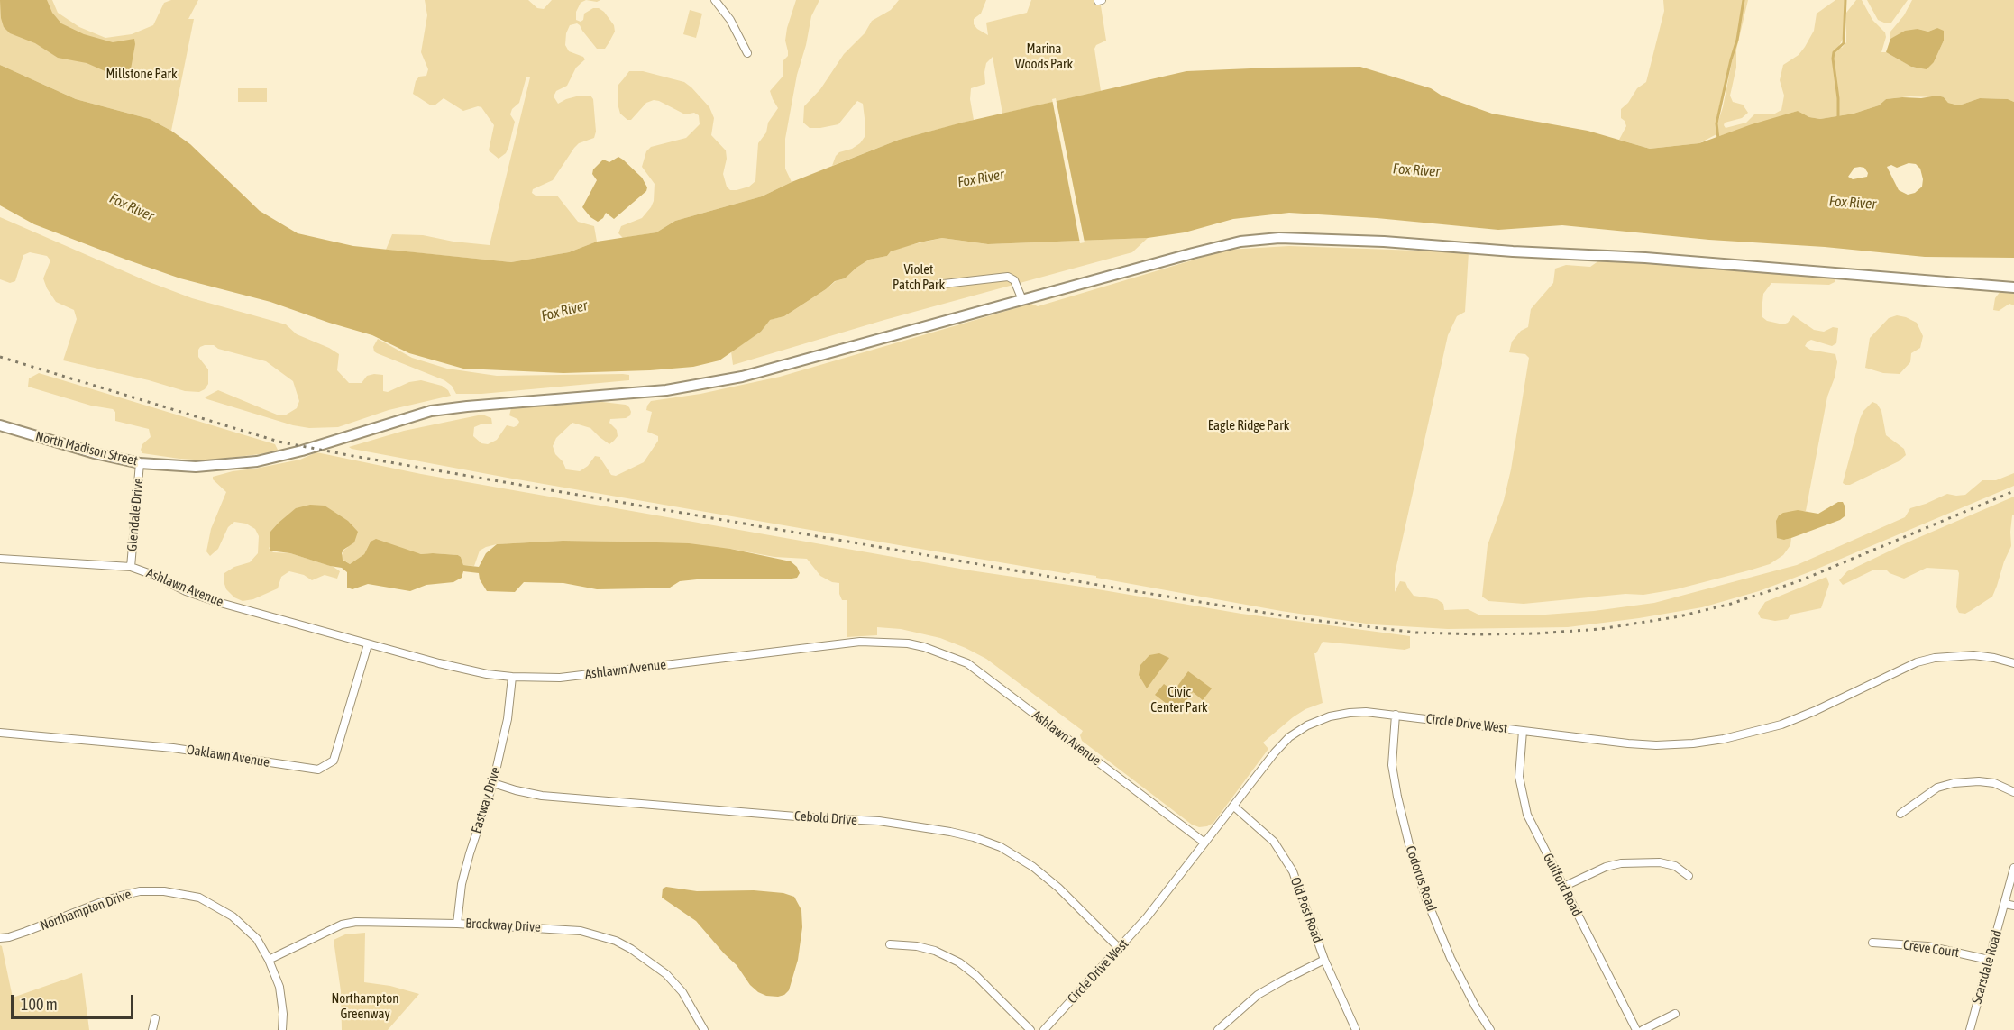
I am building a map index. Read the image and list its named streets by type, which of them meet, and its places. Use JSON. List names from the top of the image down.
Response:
{
  "streets": {
    "street": [
      "North Madison Street",
      "Glendale Drive",
      "Ashlawn Avenue",
      "Circle Drive West",
      "Oaklawn Avenue",
      "Eastway Drive",
      "Cebold Drive",
      "Codorus Road",
      "Guilford Road",
      "Northampton Drive",
      "Old Post Road",
      "Brockway Drive",
      "Creve Court",
      "Scarsdale Road"
    ]
  },
  "crossings": [
    ["North Madison Street", "Glendale Drive"],
    ["Glendale Drive", "Ashlawn Avenue"],
    ["Ashlawn Avenue", "Circle Drive West"],
    ["Ashlawn Avenue", "Oaklawn Avenue"],
    ["Ashlawn Avenue", "Eastway Drive"],
    ["Circle Drive West", "Cebold Drive"],
    ["Circle Drive West", "Codorus Road"],
    ["Circle Drive West", "Guilford Road"],
    ["Circle Drive West", "Old Post Road"],
    ["Eastway Drive", "Cebold Drive"],
    ["Eastway Drive", "Brockway Drive"],
    ["Northampton Drive", "Brockway Drive"],
    ["Creve Court", "Scarsdale Road"]
  ],
  "water": ["Fox River"],
  "parks": [
    "Marina Woods Park",
    "Millstone Park",
    "Violet Patch Park",
    "Eagle Ridge Park",
    "Civic Center Park",
    "Northampton Greenway"
  ],
  "scale_bar": "100 m"
}
